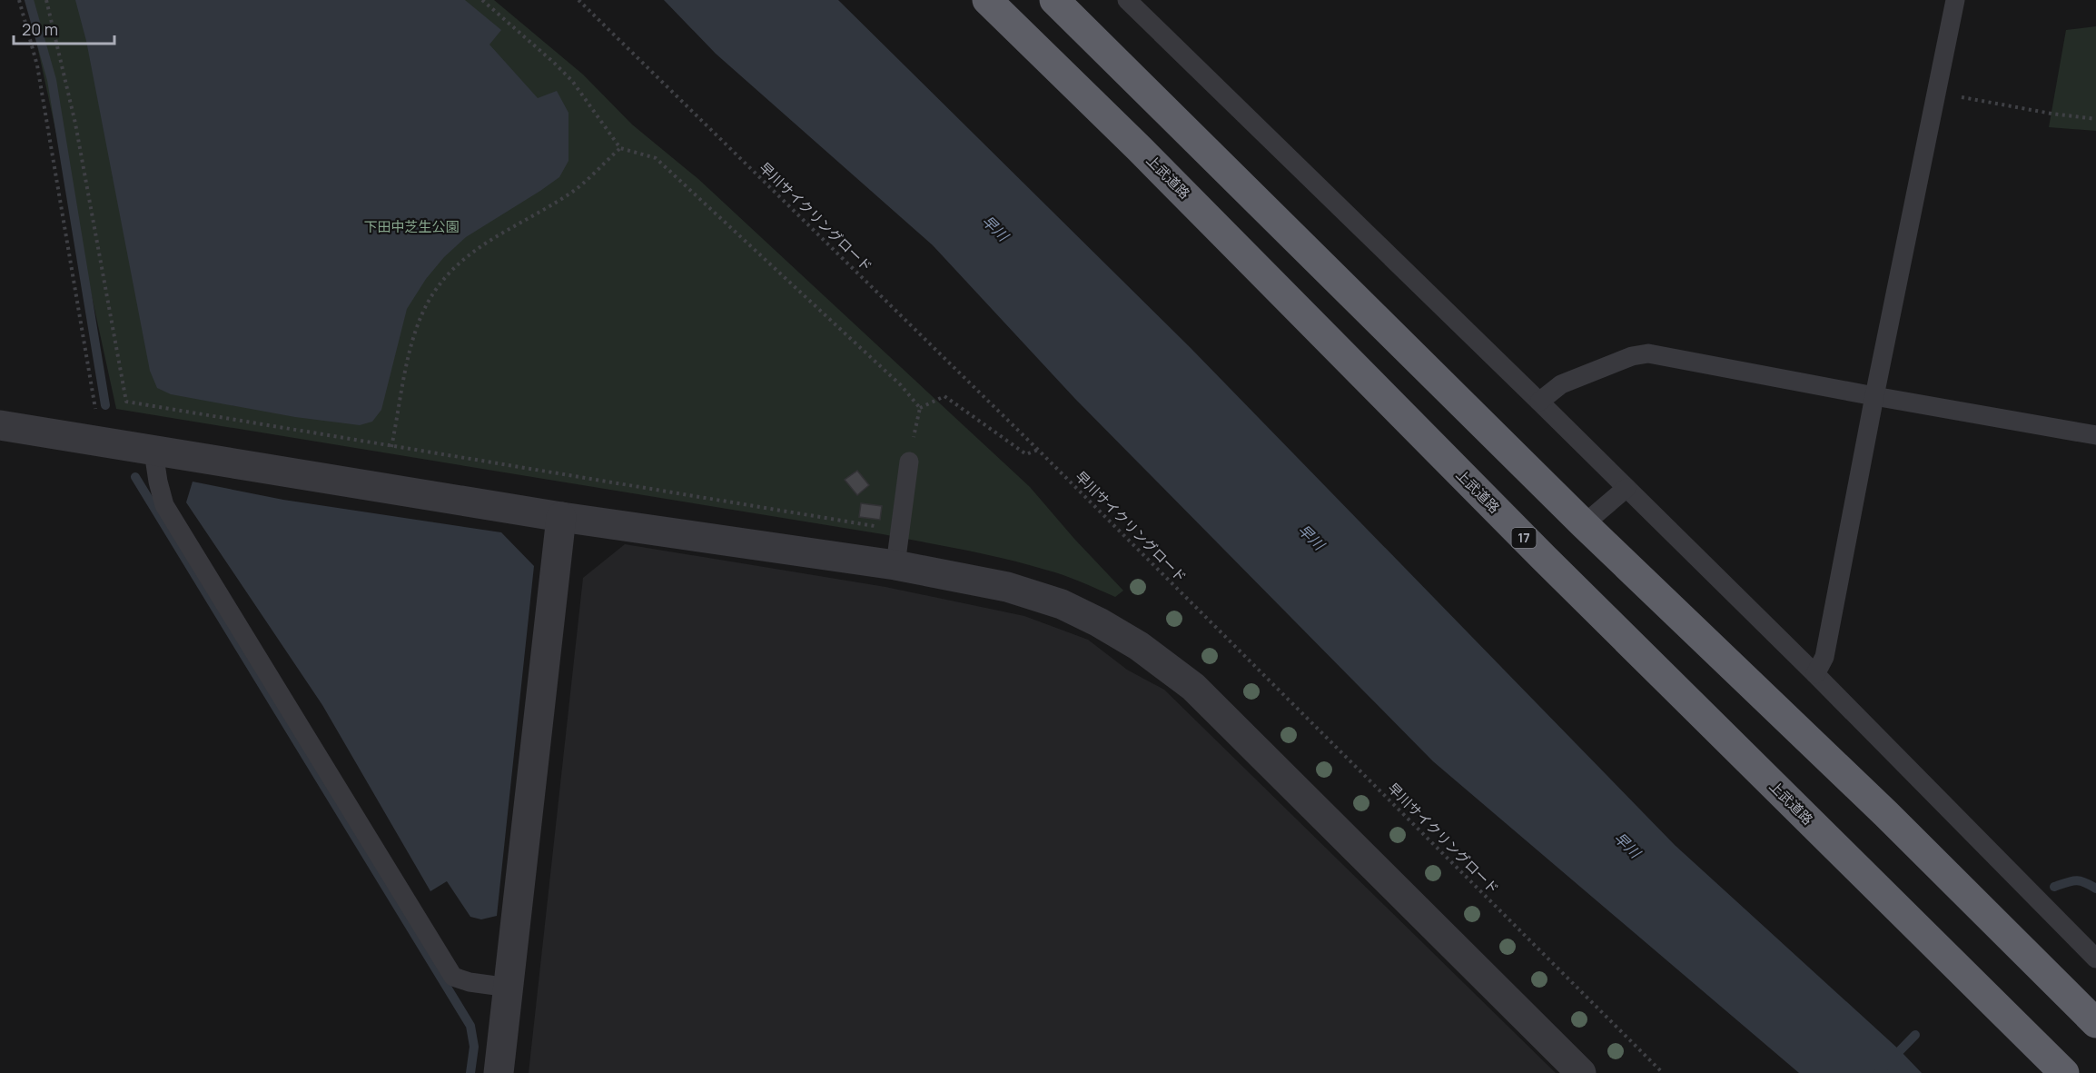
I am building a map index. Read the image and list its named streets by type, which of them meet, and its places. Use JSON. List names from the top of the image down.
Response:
{
  "streets": {
    "highway": ["上武道路", "17"],
    "path": ["早川サイクリングロード"]
  },
  "water": ["早川"],
  "parks": ["下田中芝生公園"],
  "scale_bar": "20 m"
}
